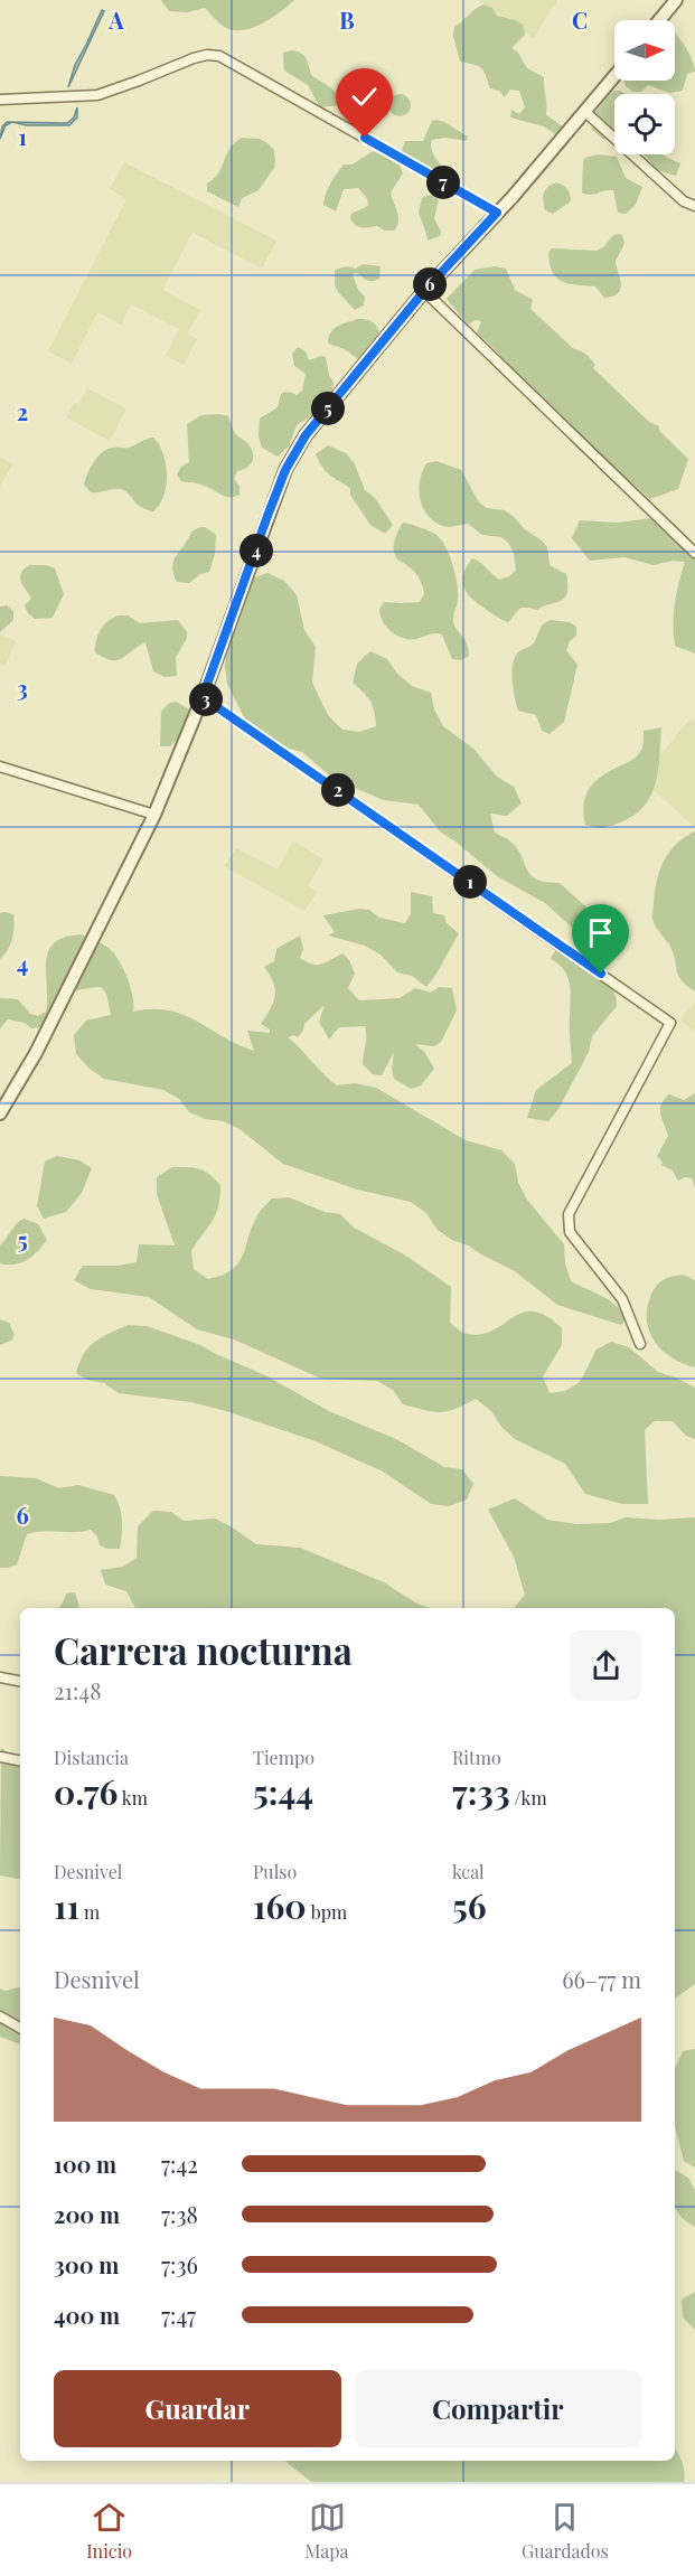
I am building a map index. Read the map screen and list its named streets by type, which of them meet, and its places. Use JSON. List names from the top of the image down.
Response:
{
  "north": "right",
  "page": {
    "pins": [
      "7",
      "6",
      "5",
      "4",
      "3",
      "2",
      "1"
    ],
    "heading": ["Carrera nocturna", "21:48"],
    "stats": [
      ["Distancia", "0.76 km"],
      ["Tiempo", "5:44"],
      ["Ritmo", "7:33 /km"],
      ["Desnivel", "11 m"],
      ["Pulso", "160 bpm"],
      ["kcal", "56"]
    ],
    "chart": ["Desnivel", "66–77 m"],
    "list": [
      {
        "name": "100 m",
        "note": "7:42"
      },
      {
        "name": "200 m",
        "note": "7:38"
      },
      {
        "name": "300 m",
        "note": "7:36"
      },
      {
        "name": "400 m",
        "note": "7:47"
      }
    ],
    "buttons": ["Guardar", "Compartir"],
    "tabs": ["Inicio", "Mapa", "Guardados"]
  },
  "grid": {
    "columns": ["A", "B", "C"],
    "rows": [
      "1",
      "2",
      "3",
      "4",
      "5",
      "6"
    ]
  }
}
